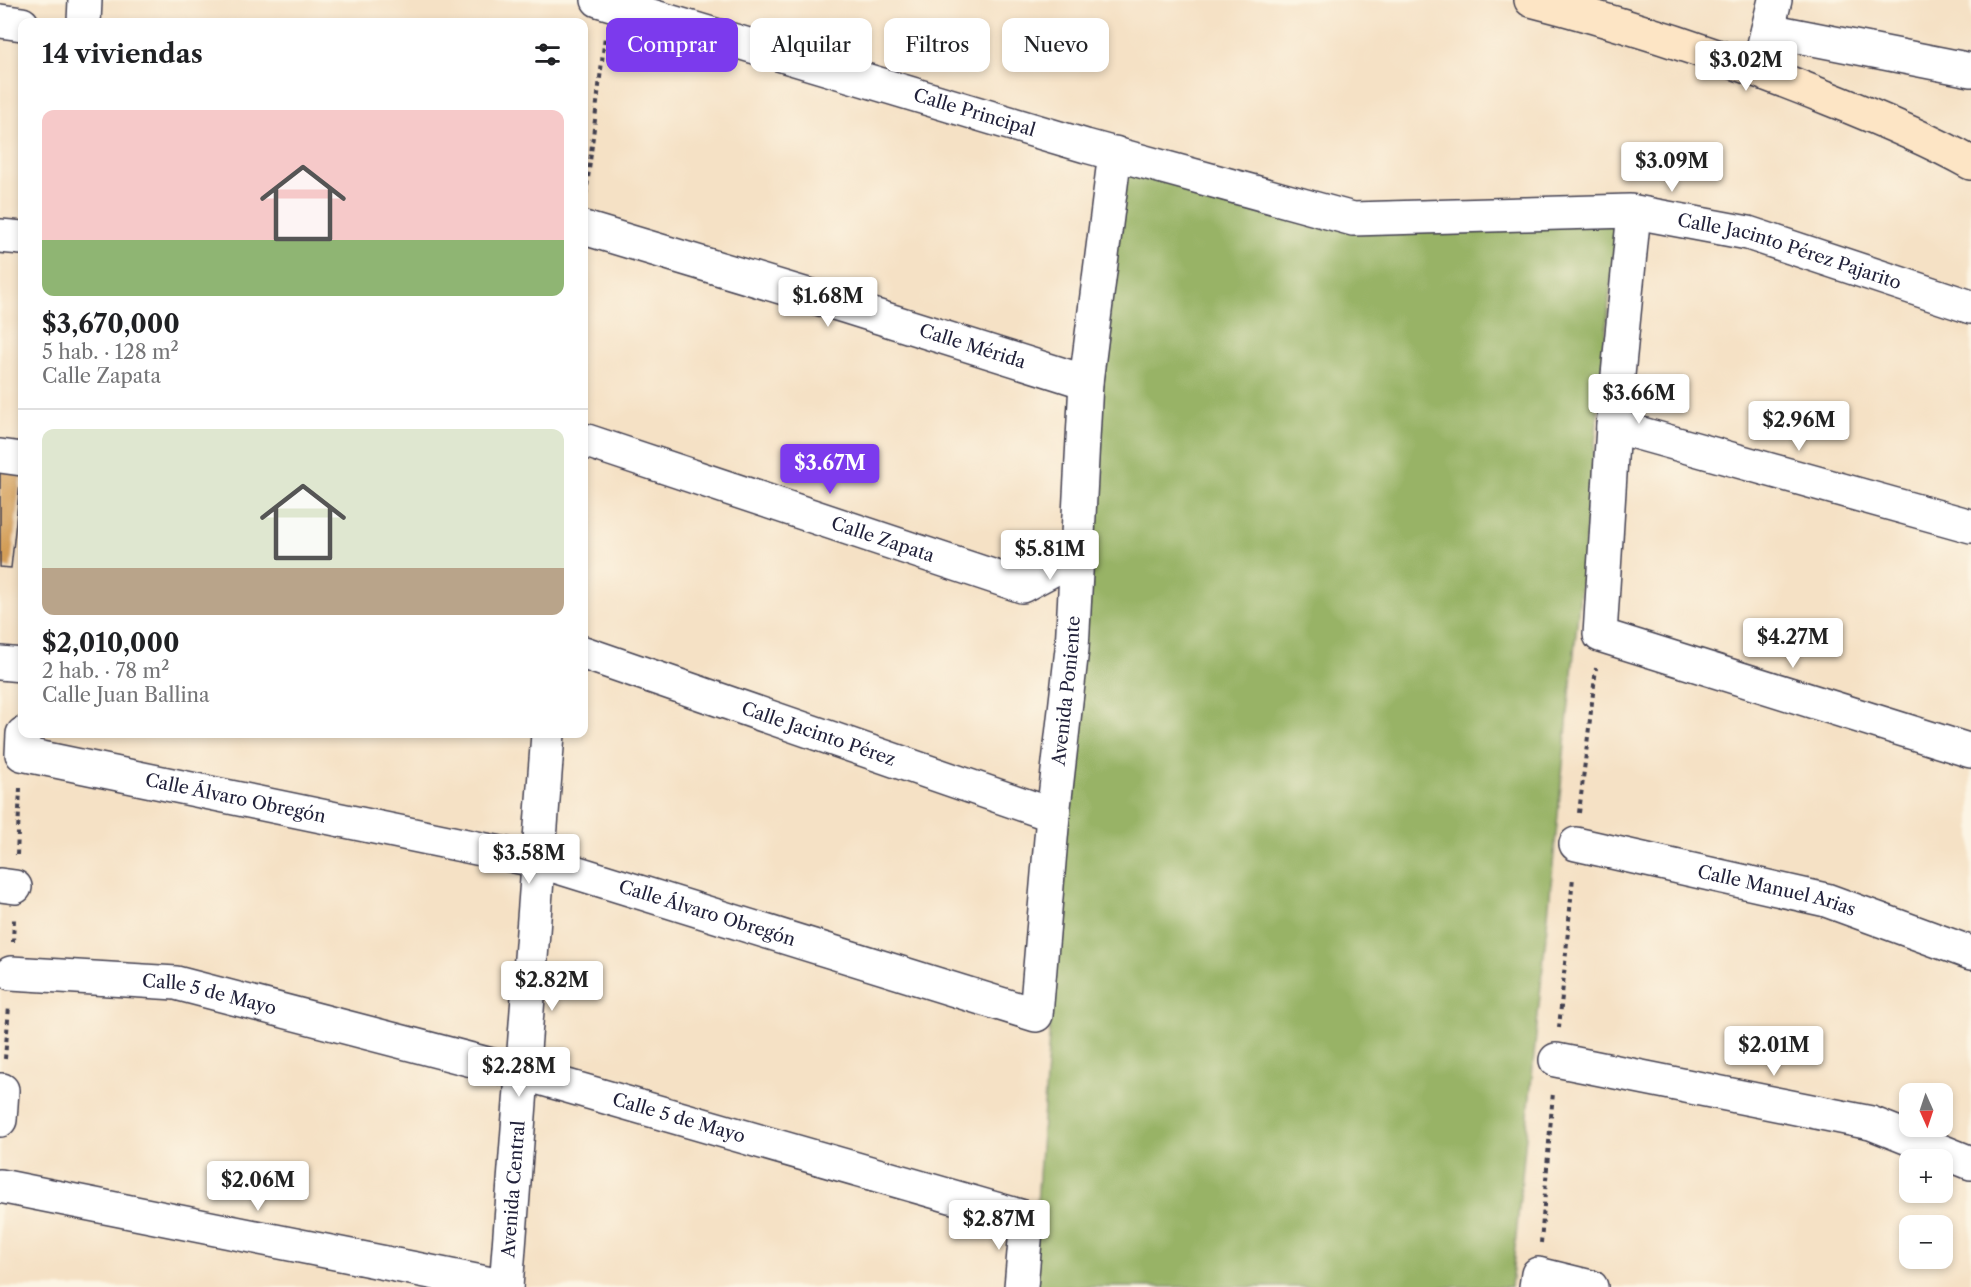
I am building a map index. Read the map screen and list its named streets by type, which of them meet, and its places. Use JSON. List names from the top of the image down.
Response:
{
  "streets": {
    "street": [
      "Calle Principal",
      "Calle Jacinto Pérez Pajarito",
      "Calle Mérida",
      "Calle Zapata",
      "Avenida Poniente",
      "Calle Jacinto Pérez",
      "Calle Álvaro Obregón",
      "Calle Manuel Arias",
      "Calle 5 de Mayo",
      "Avenida Central"
    ]
  },
  "crossings": [
    ["Calle Principal", "Calle Jacinto Pérez Pajarito"],
    ["Calle Principal", "Avenida Poniente"],
    ["Calle Mérida", "Avenida Poniente"],
    ["Calle Zapata", "Avenida Poniente"],
    ["Avenida Poniente", "Calle Jacinto Pérez"],
    ["Avenida Poniente", "Calle Álvaro Obregón"],
    ["Calle Álvaro Obregón", "Avenida Central"],
    ["Calle 5 de Mayo", "Avenida Central"]
  ],
  "north": "bottom",
  "page": {
    "chip": [
      "Comprar",
      "Alquilar",
      "Filtros",
      "Nuevo"
    ],
    "heading": "14 viviendas",
    "price": [
      "$3.02M",
      "$3.09M",
      "$1.68M",
      "$3.66M",
      "$2.96M",
      "$3.67M",
      "$5.81M",
      "$4.27M",
      "$3.58M",
      "$2.82M",
      "$2.01M",
      "$2.28M",
      "$2.06M",
      "$2.87M"
    ],
    "list": [
      {
        "name": "$3,670,000",
        "note": "5 hab. · 128 m² · Calle Zapata"
      },
      {
        "name": "$2,010,000",
        "note": "2 hab. · 78 m² · Calle Juan Ballina"
      }
    ],
    "map_buttons": ["+", "−"]
  }
}
